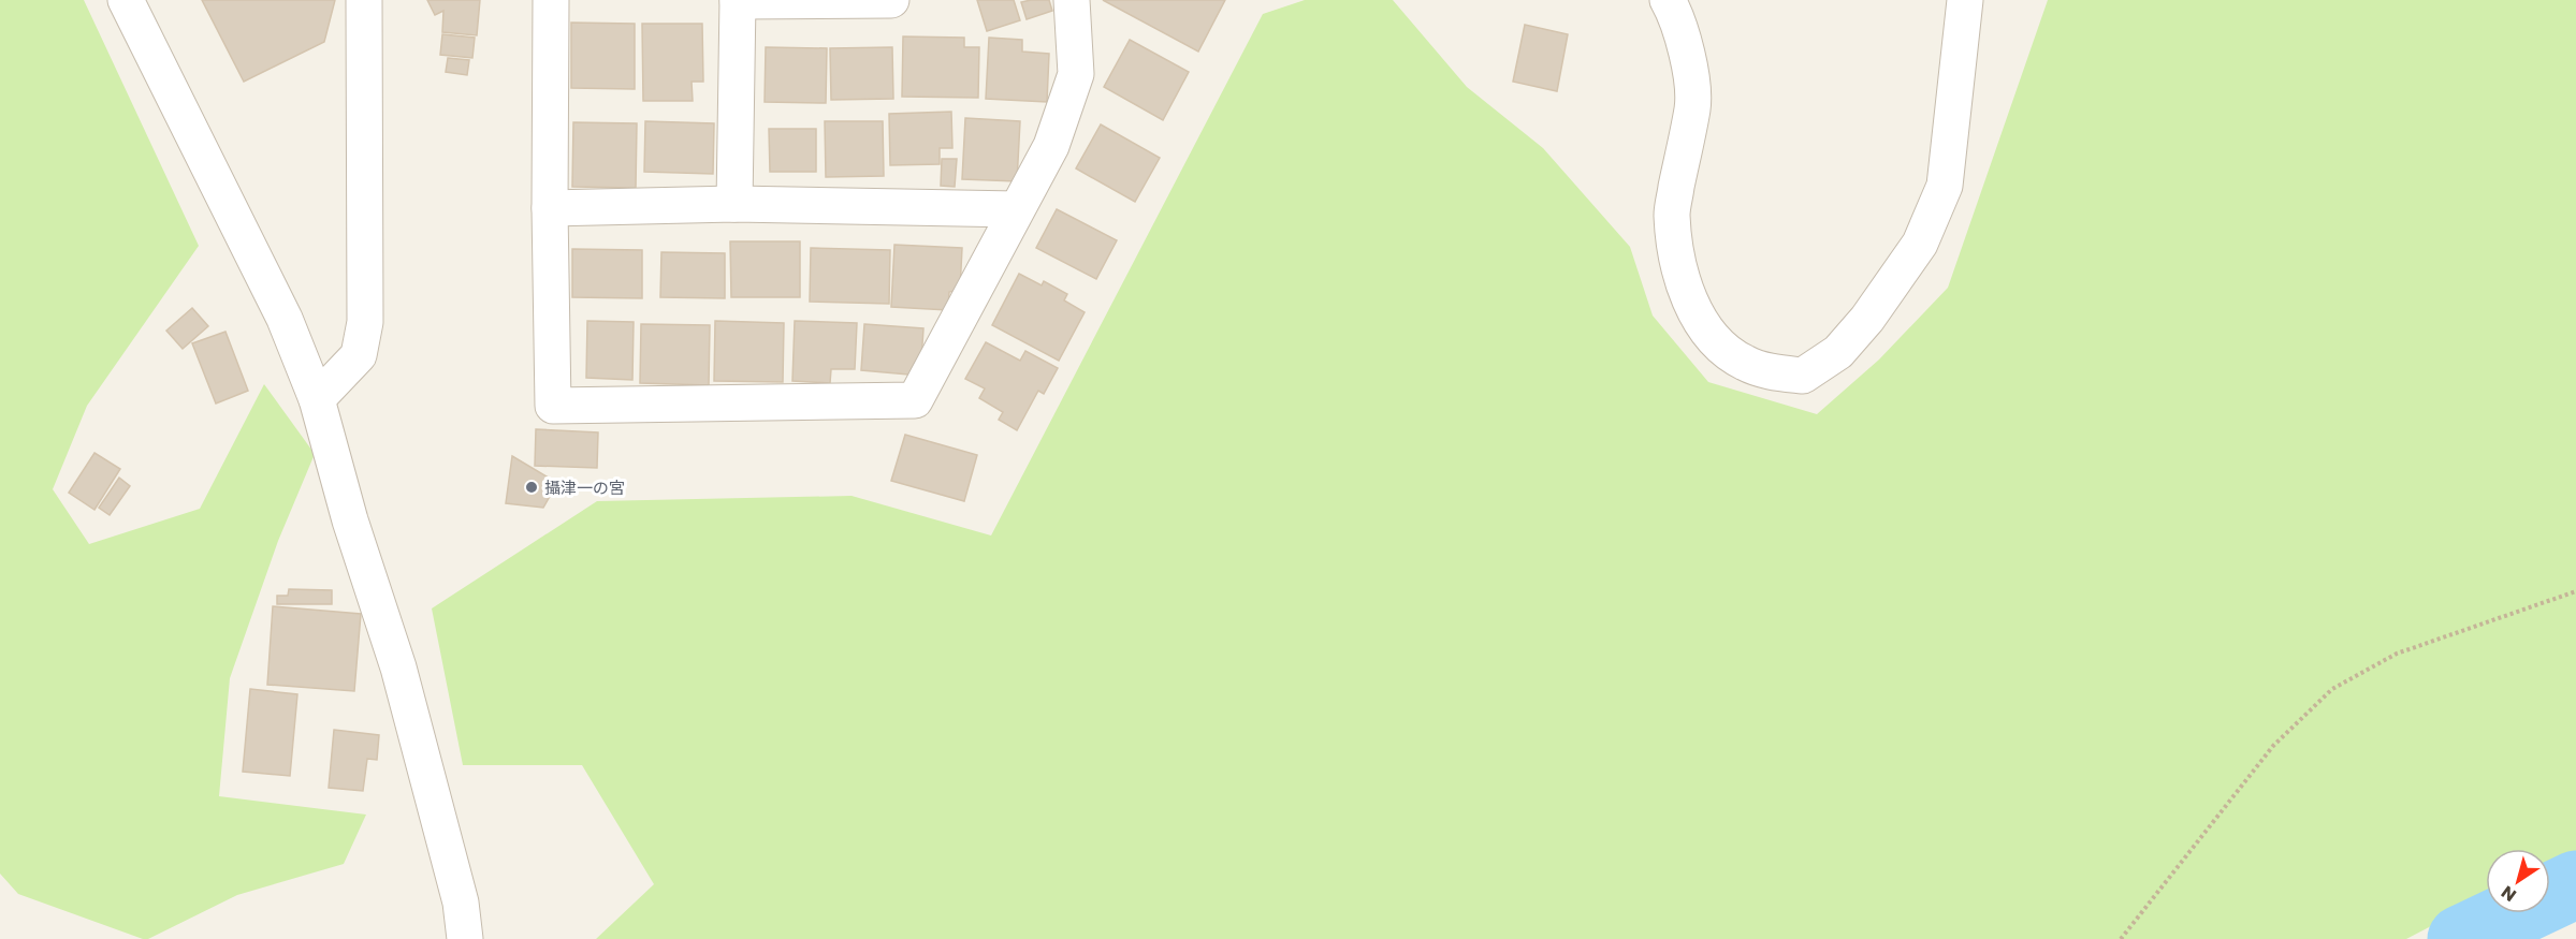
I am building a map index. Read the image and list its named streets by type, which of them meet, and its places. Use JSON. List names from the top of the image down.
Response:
{
  "places": ["攝津一の宮"],
  "north": "bottom left"
}
